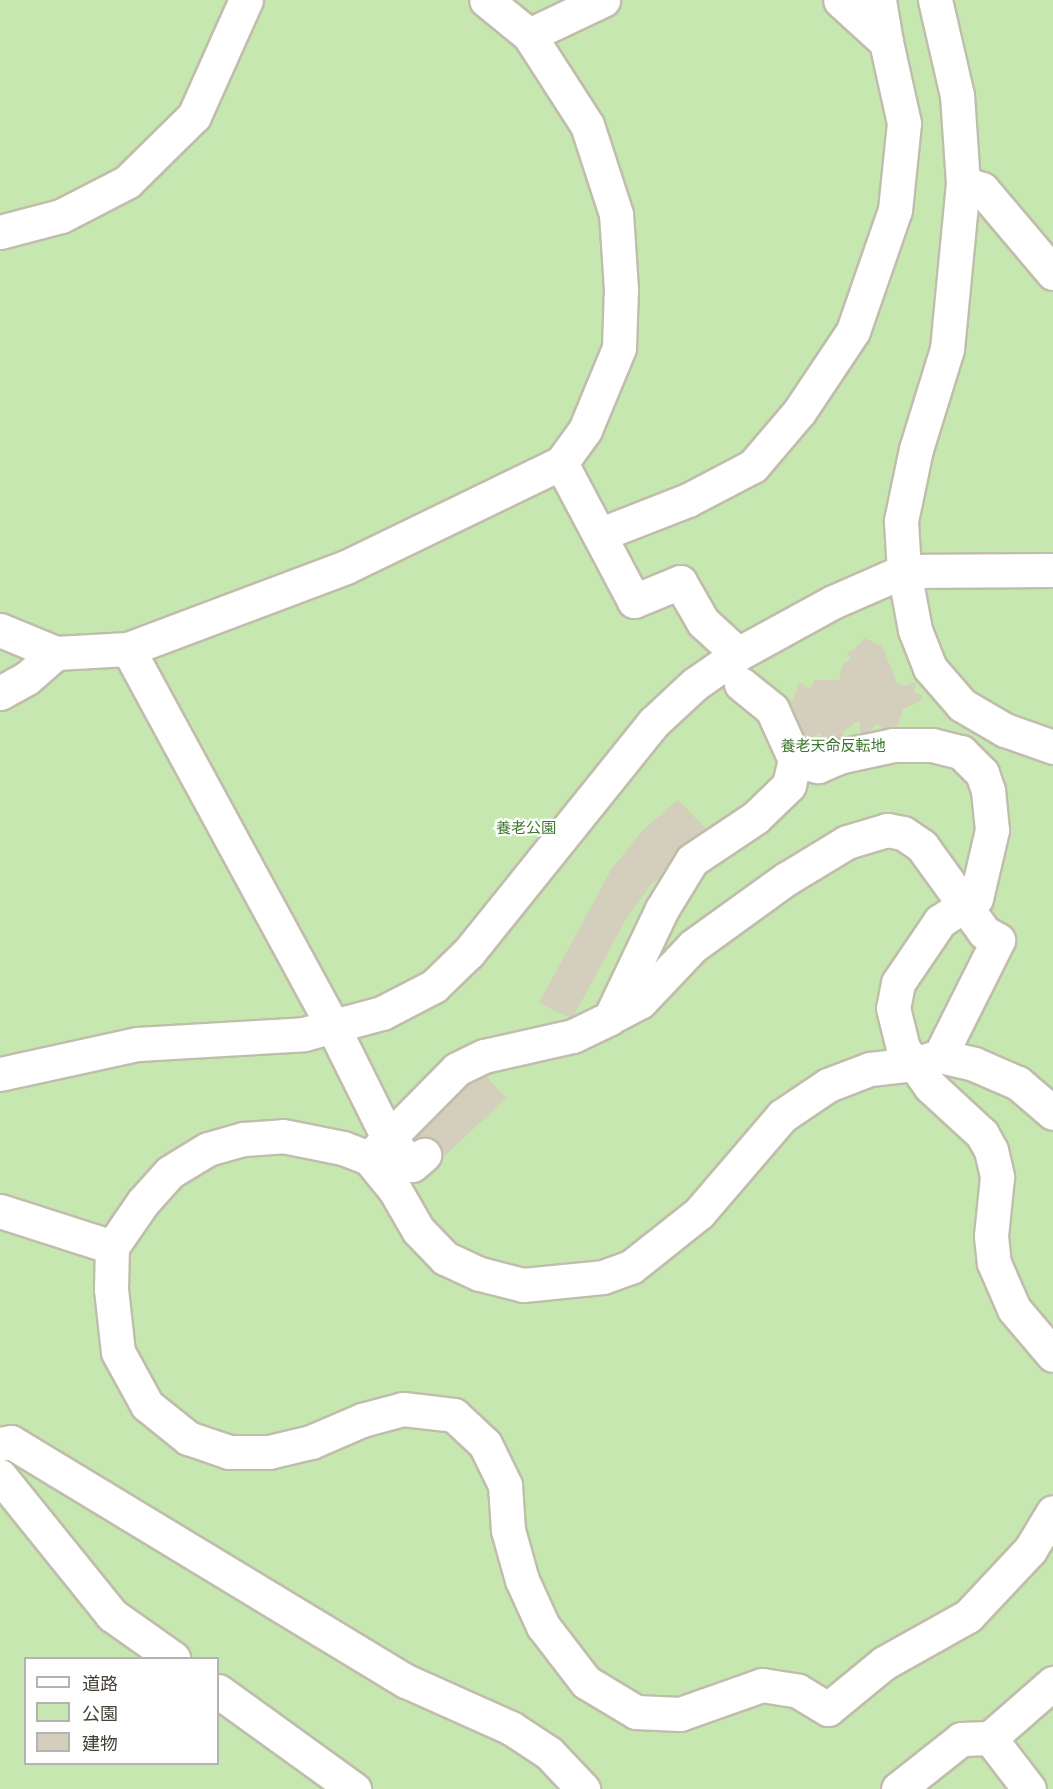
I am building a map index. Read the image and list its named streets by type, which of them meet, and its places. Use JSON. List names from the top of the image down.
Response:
{
  "parks": ["養老天命反転地", "養老公園"],
  "legend": ["道路", "公園", "建物"]
}
